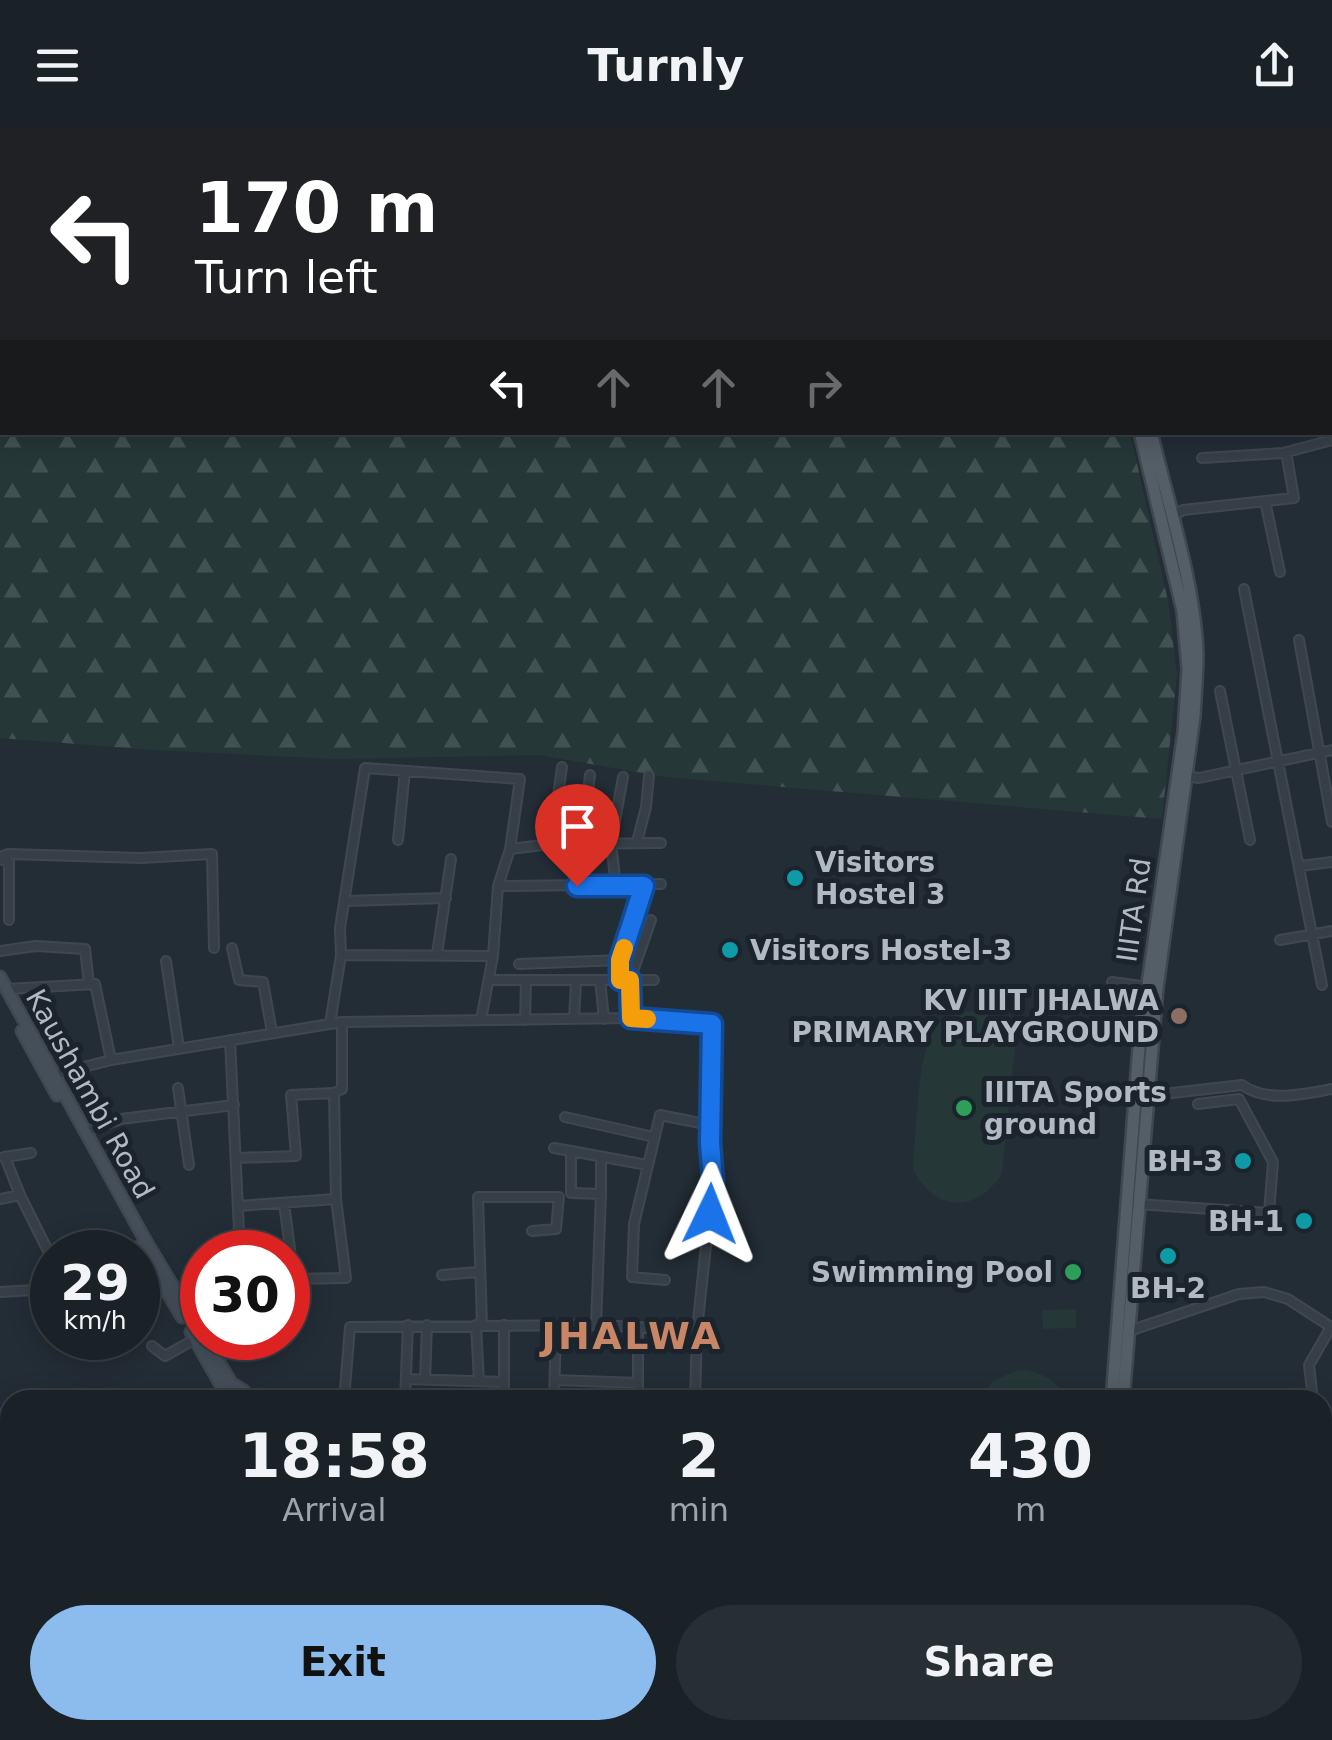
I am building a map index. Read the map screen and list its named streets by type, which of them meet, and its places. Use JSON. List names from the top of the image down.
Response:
{
  "streets": {
    "main road": ["IIITA Rd", "Kaushambi Road"]
  },
  "districts": ["JHALWA"],
  "places": [
    "Visitors Hostel 3",
    "Visitors Hostel-3",
    "KV IIIT JHALWA PRIMARY PLAYGROUND",
    "IIITA Sports ground",
    "BH-3",
    "BH-1",
    "BH-2",
    "Swimming Pool"
  ],
  "page": {
    "header": "Turnly",
    "turn": ["170 m", "Turn left"],
    "speed": "29 km/h",
    "limit": "30",
    "eta": [
      "18:58",
      "Arrival",
      "2",
      "min",
      "430",
      "m"
    ],
    "buttons": ["Exit", "Share"]
  }
}
